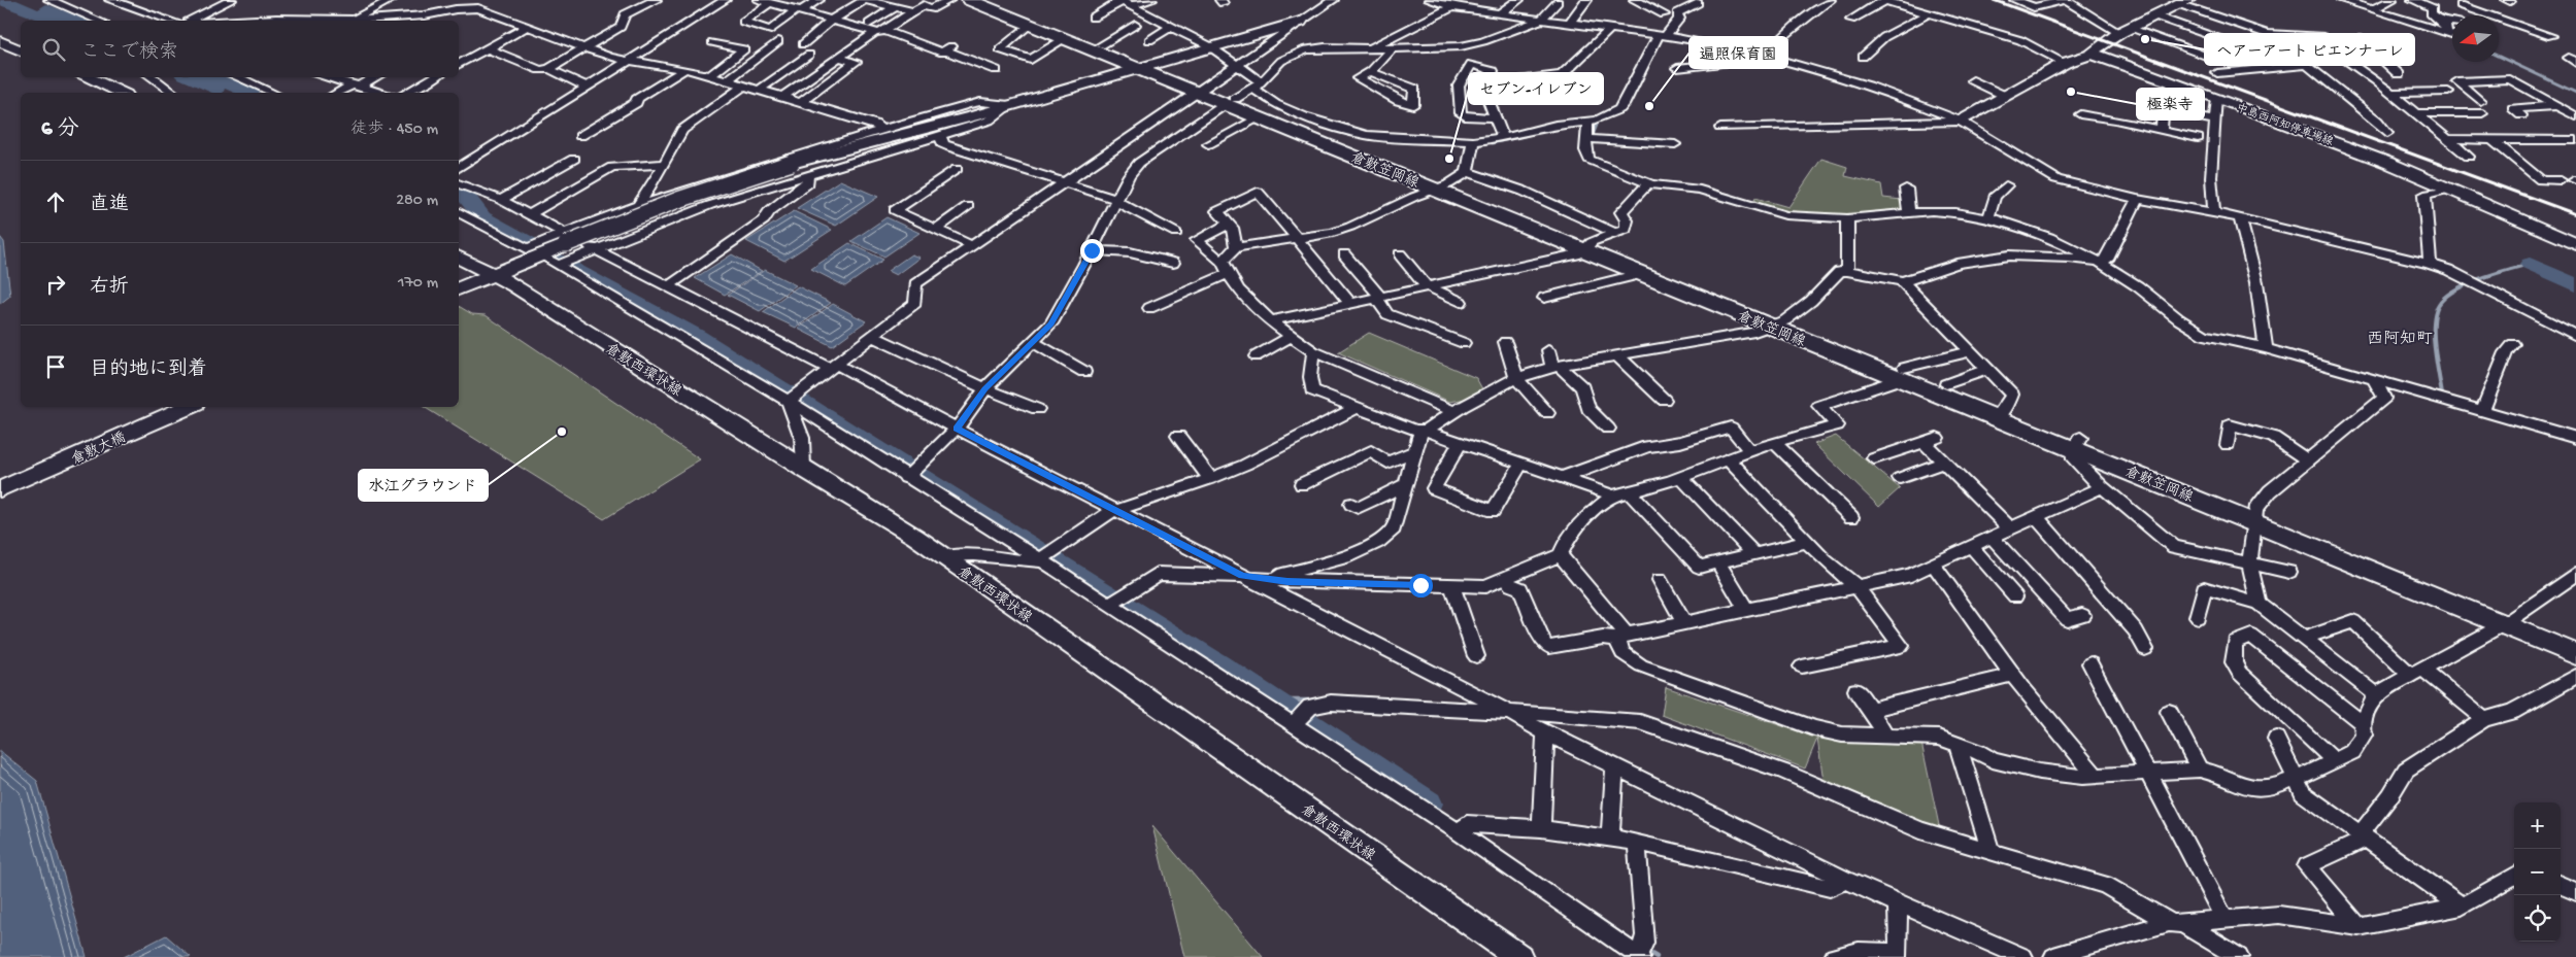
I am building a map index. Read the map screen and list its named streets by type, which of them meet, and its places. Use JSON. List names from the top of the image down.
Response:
{
  "streets": {
    "main road": [
      "中島西阿知停車場線",
      "倉敷笠岡線",
      "倉敷西環状線",
      "倉敷大橋"
    ]
  },
  "districts": ["西阿知町"],
  "places": [
    "ヘアーアート ビエンナーレ",
    "極楽寺",
    "遍照保育園",
    "セブン-イレブン",
    "水江グラウンド"
  ],
  "north": "left",
  "page": {
    "search": "ここで検索",
    "heading": ["6 分", "徒歩 · 450 m"],
    "list": [
      ["直進", "280 m"],
      ["右折", "170 m"],
      "目的地に到着"
    ],
    "map_buttons": ["+", "−"]
  }
}
